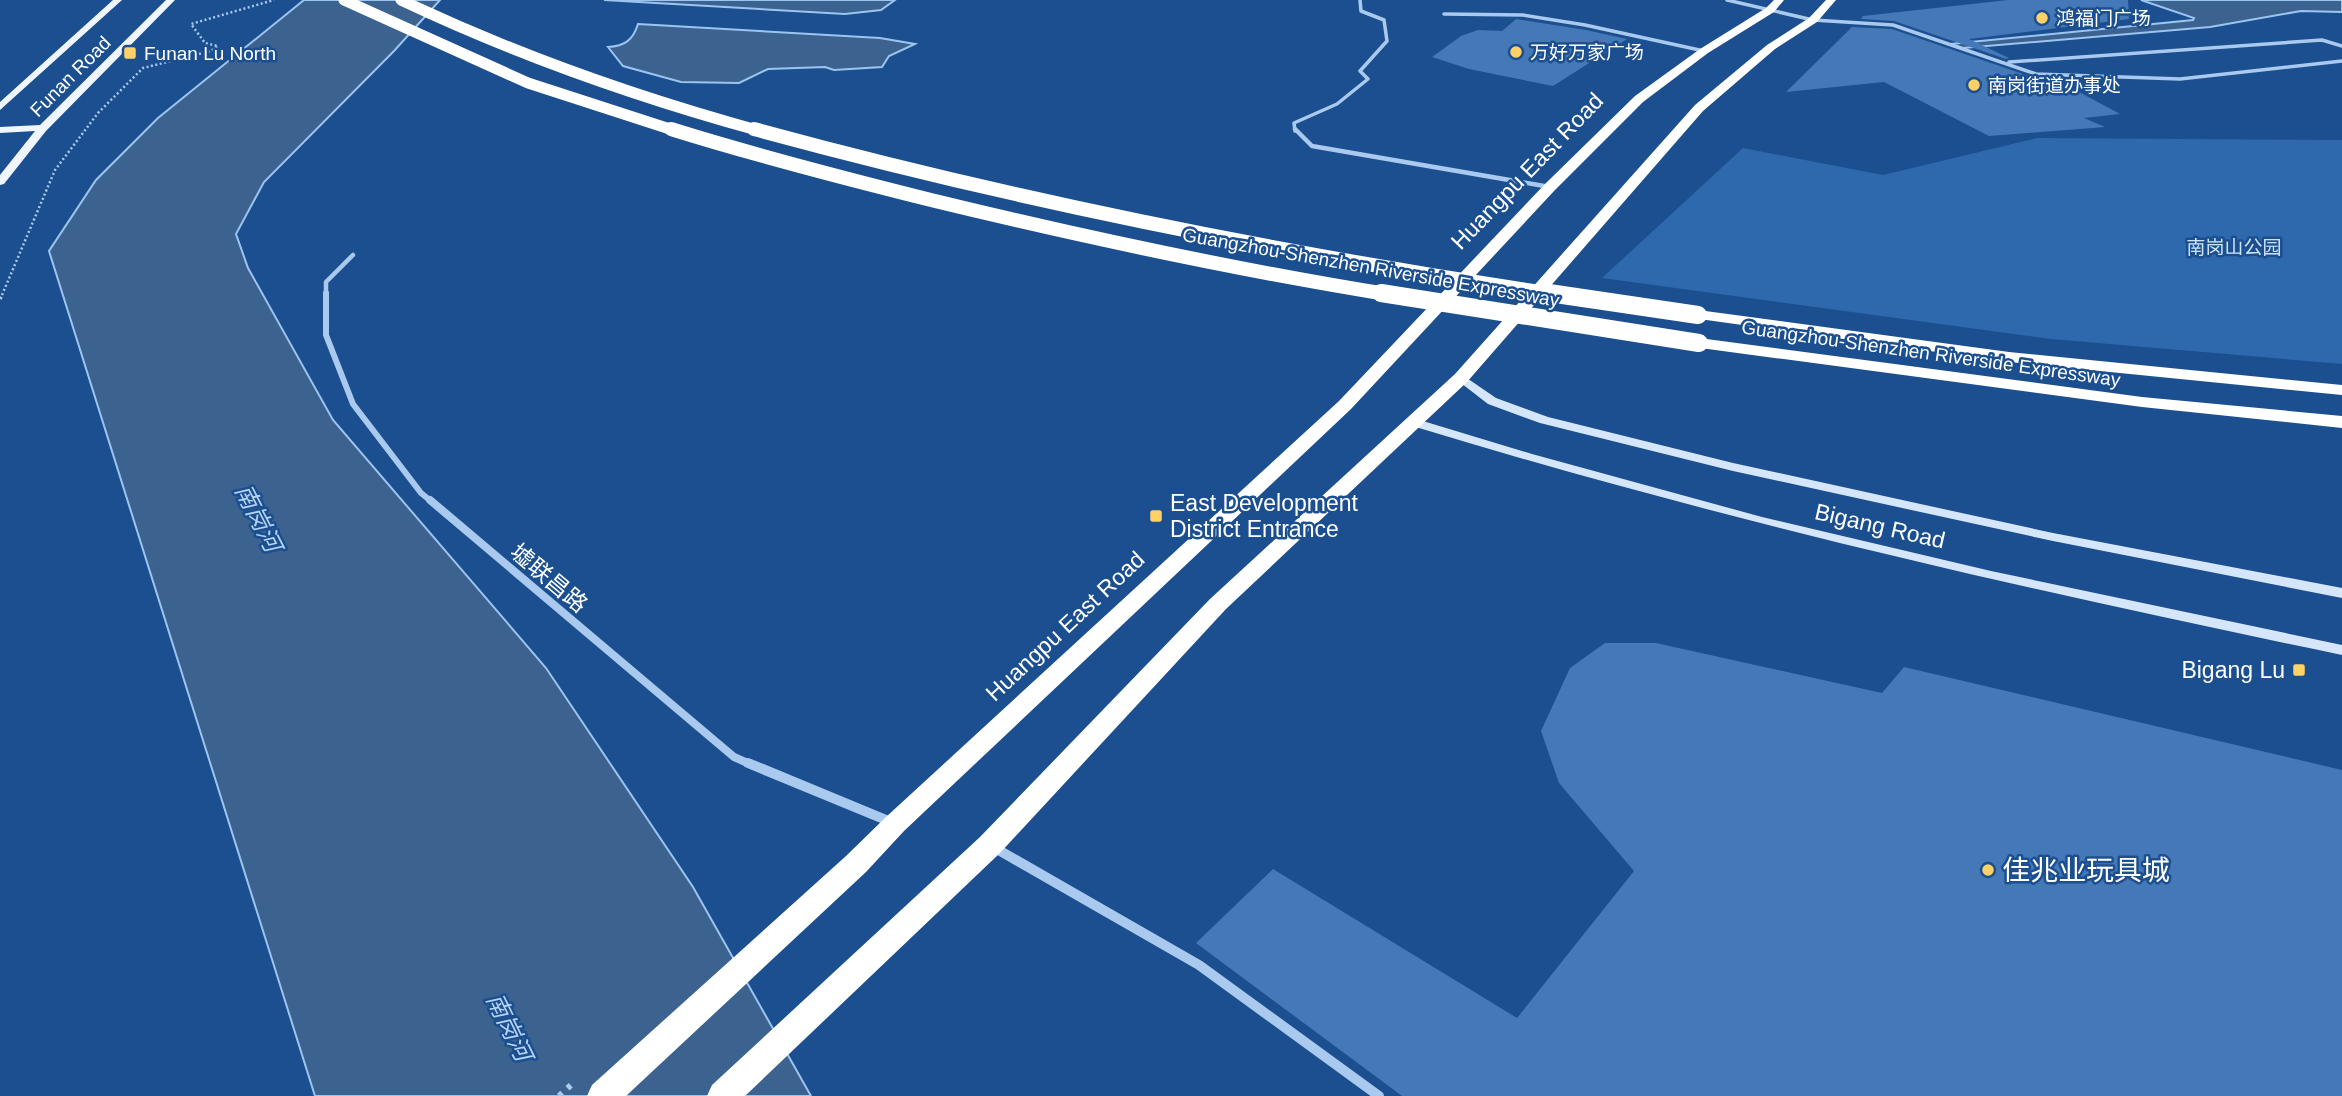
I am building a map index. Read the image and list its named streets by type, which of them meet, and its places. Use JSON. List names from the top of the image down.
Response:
{
  "streets": {
    "highway": ["Huangpu East Road", "Guangzhou-Shenzhen Riverside Expressway"],
    "main road": ["Funan Road"],
    "street": ["Bigang Road", "墟联昌路"]
  },
  "crossings": [
    ["Huangpu East Road", "墟联昌路"]
  ],
  "water": ["南岗河"],
  "parks": ["南岗山公园"],
  "places": {
    "other": [
      "鸿福门广场",
      "万好万家广场",
      "南岗街道办事处",
      "佳兆业玩具城"
    ],
    "transit": ["Funan Lu North", "East Development District Entrance", "Bigang Lu"]
  }
}
